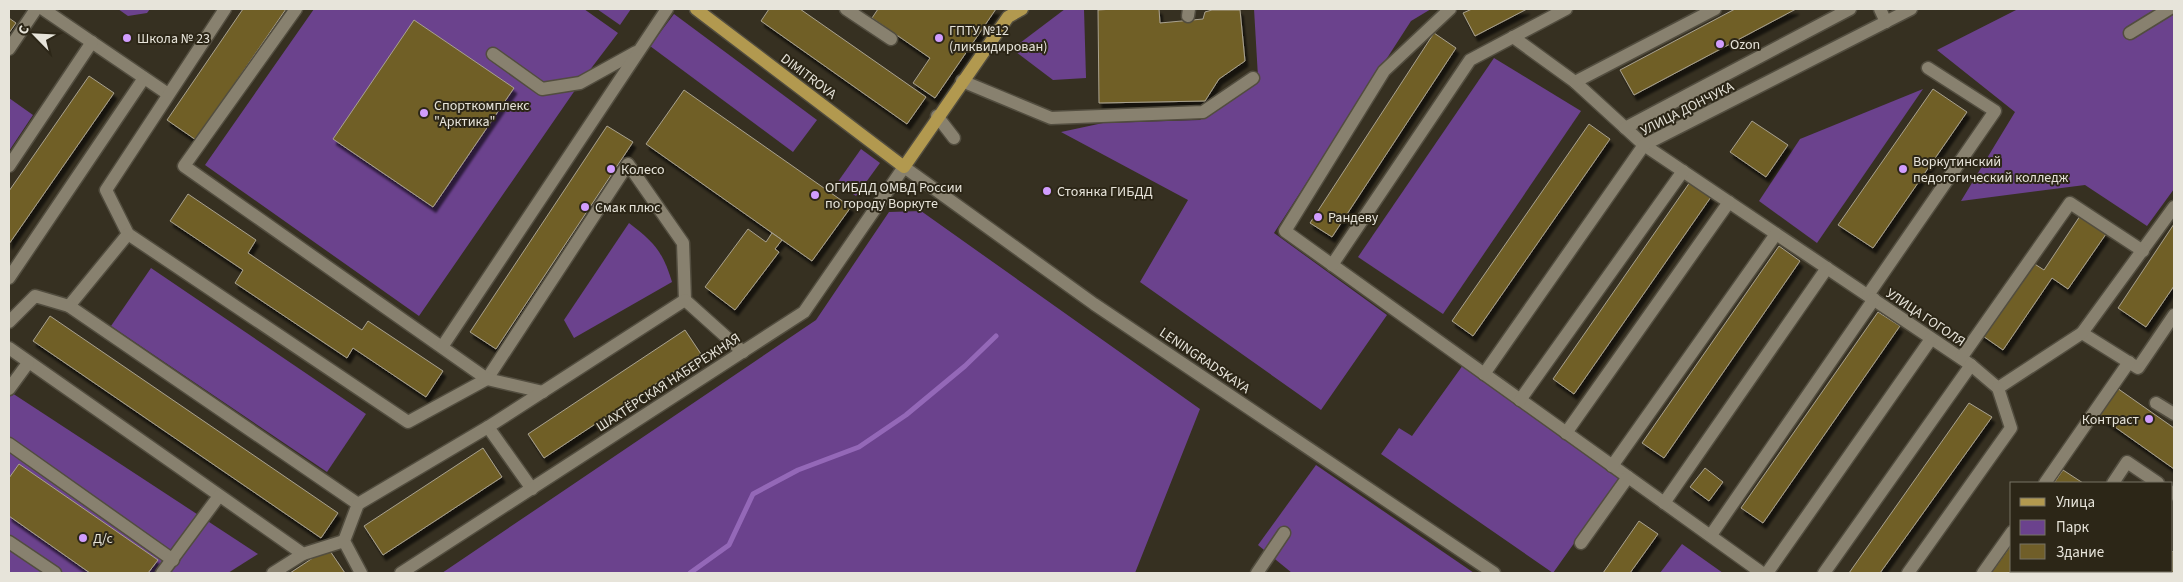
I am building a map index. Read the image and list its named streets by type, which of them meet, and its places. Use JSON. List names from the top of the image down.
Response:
{
  "streets": {
    "main road": ["DIMITROVA"],
    "street": [
      "УЛИЦА ДОНЧУКА",
      "УЛИЦА ГОГОЛЯ",
      "LENINGRADSKAYA",
      "ШАХТЁРСКАЯ НАБЕРЕЖНАЯ"
    ]
  },
  "crossings": [
    ["DIMITROVA", "LENINGRADSKAYA"],
    ["DIMITROVA", "ШАХТЁРСКАЯ НАБЕРЕЖНАЯ"],
    ["УЛИЦА ДОНЧУКА", "УЛИЦА ГОГОЛЯ"],
    ["LENINGRADSKAYA", "ШАХТЁРСКАЯ НАБЕРЕЖНАЯ"]
  ],
  "places": [
    "Школа № 23",
    "ГПТУ №12 (ликвидирован)",
    "Ozon",
    "Спорткомплекс \"Арктика\"",
    "Колесо",
    "Воркутинский педогогический колледж",
    "Стоянка ГИБДД",
    "ОГИБДД ОМВД России по городу Воркуте",
    "Смак плюс",
    "Рандеву",
    "Контраст",
    "Д/с"
  ],
  "legend": ["Улица", "Парк", "Здание"],
  "north": "top left"
}
